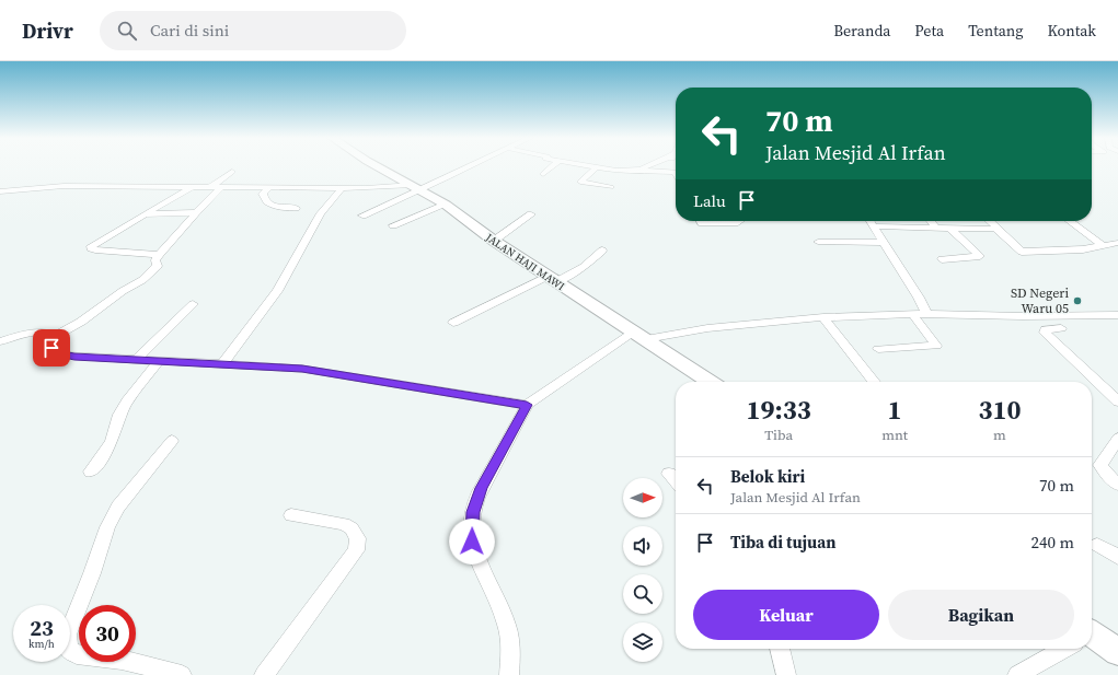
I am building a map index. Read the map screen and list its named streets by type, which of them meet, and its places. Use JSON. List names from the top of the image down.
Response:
{
  "streets": {
    "street": ["JALAN HAJI MAWI"]
  },
  "places": ["SD Negeri Waru 05"],
  "north": "right",
  "page": {
    "header": "Drivr",
    "search": "Cari di sini",
    "nav": [
      "Beranda",
      "Peta",
      "Tentang",
      "Kontak"
    ],
    "turn": ["70 m", "Jalan Mesjid Al Irfan"],
    "then": "Lalu",
    "eta": [
      "19:33",
      "Tiba",
      "1",
      "mnt",
      "310",
      "m"
    ],
    "list": [
      {
        "name": "Belok kiri",
        "note": "Jalan Mesjid Al Irfan",
        "value": "70 m"
      },
      {
        "name": "Tiba di tujuan",
        "value": "240 m"
      }
    ],
    "buttons": ["Keluar", "Bagikan"],
    "speed": "23 km/h",
    "limit": "30"
  }
}
